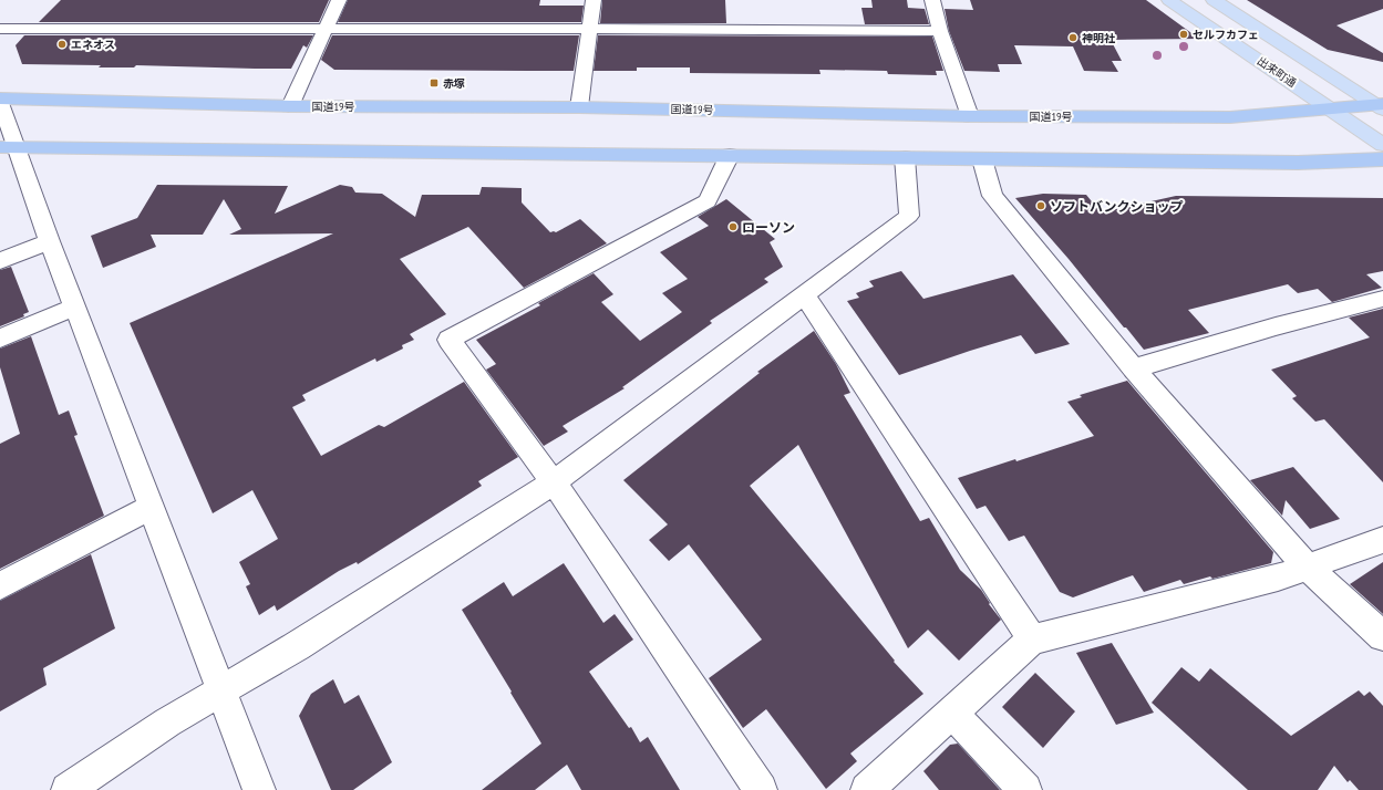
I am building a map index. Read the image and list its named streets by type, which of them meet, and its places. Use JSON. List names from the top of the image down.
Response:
{
  "streets": {
    "highway": ["国道19号"],
    "main road": ["出来町通"]
  },
  "crossings": [
    ["出来町通", "国道19号"]
  ],
  "places": {
    "other": [
      "セルフカフェ",
      "神明社",
      "エネオス",
      "ソフトバンクショップ",
      "ローソン"
    ],
    "transit": ["赤塚"]
  }
}
